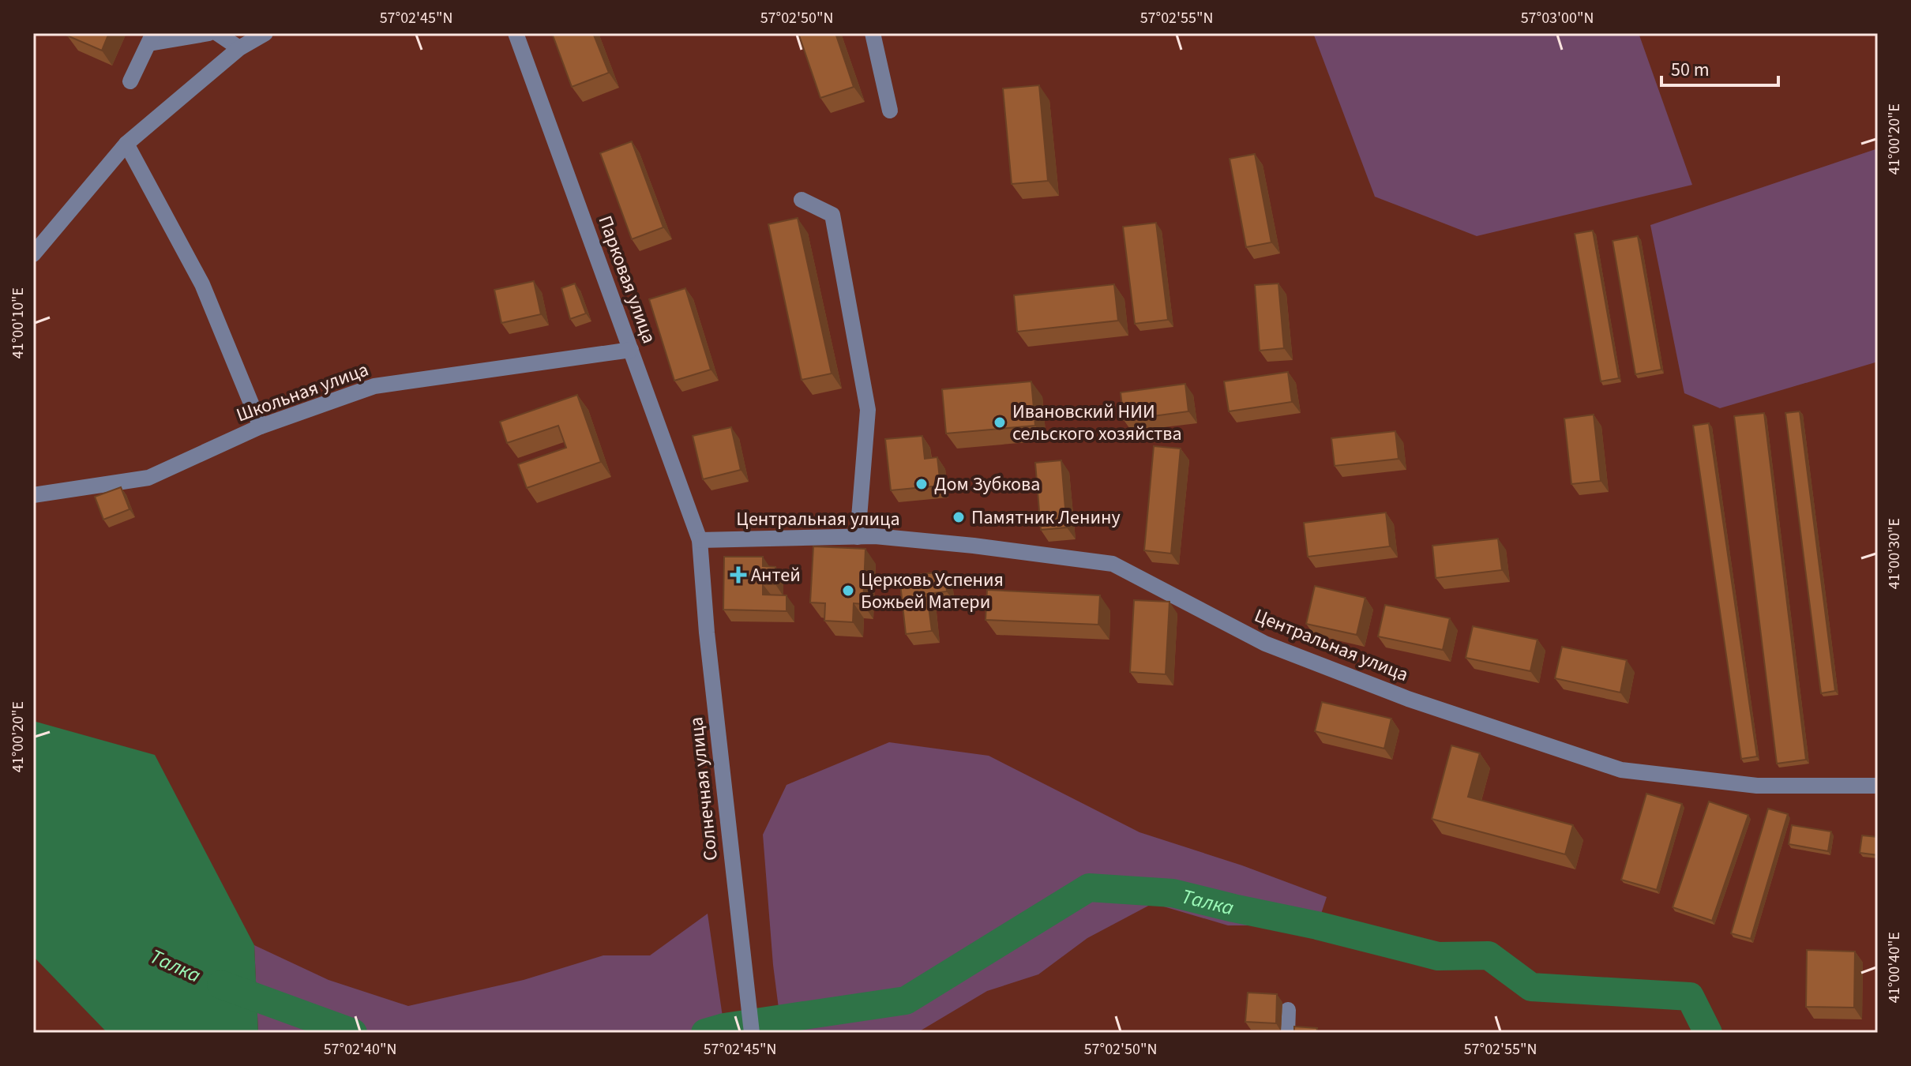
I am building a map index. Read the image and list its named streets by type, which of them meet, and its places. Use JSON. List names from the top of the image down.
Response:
{
  "streets": {
    "street": [
      "Парковая улица",
      "Школьная улица",
      "Центральная улица",
      "Солнечная улица"
    ]
  },
  "crossings": [
    ["Парковая улица", "Школьная улица"],
    ["Парковая улица", "Центральная улица"],
    ["Парковая улица", "Солнечная улица"],
    ["Центральная улица", "Солнечная улица"]
  ],
  "water": ["Талка"],
  "places": {
    "other": [
      "Ивановский НИИ сельского хозяйства",
      "Дом Зубкова",
      "Памятник Ленину",
      "Церковь Успения Божьей Матери"
    ],
    "health": ["Антей"]
  },
  "scale_bar": "50 m",
  "coordinates": [
    "57°02'45\"N",
    "57°02'50\"N",
    "57°02'55\"N",
    "57°03'00\"N",
    "41°00'20\"E",
    "41°00'10\"E",
    "41°00'30\"E",
    "41°00'40\"E",
    "57°02'40\"N"
  ]
}
